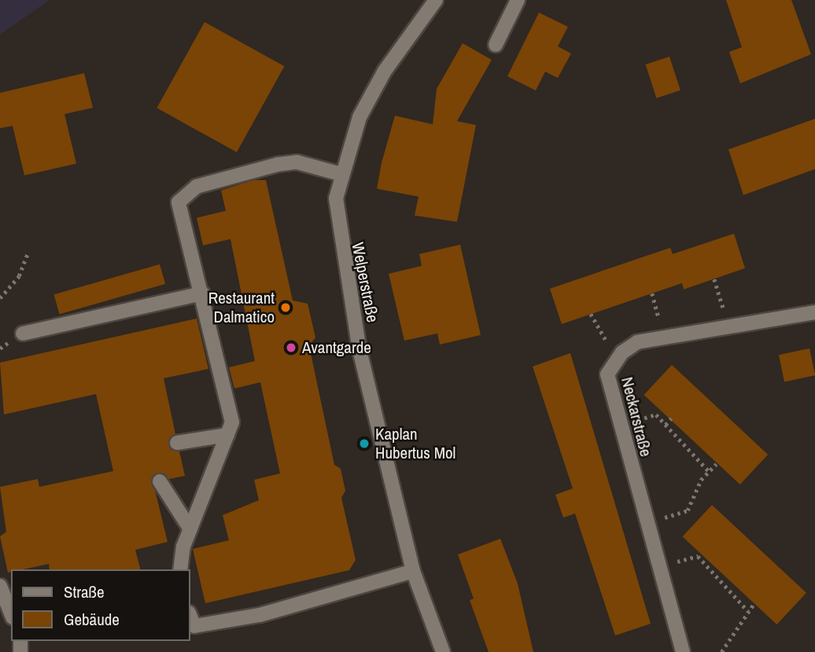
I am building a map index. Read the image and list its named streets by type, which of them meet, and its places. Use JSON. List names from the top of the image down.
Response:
{
  "streets": {
    "street": ["Welperstraße", "Neckarstraße"]
  },
  "places": ["Restaurant Dalmatico", "Avantgarde", "Kaplan Hubertus Mol"],
  "legend": ["Straße", "Gebäude"]
}
